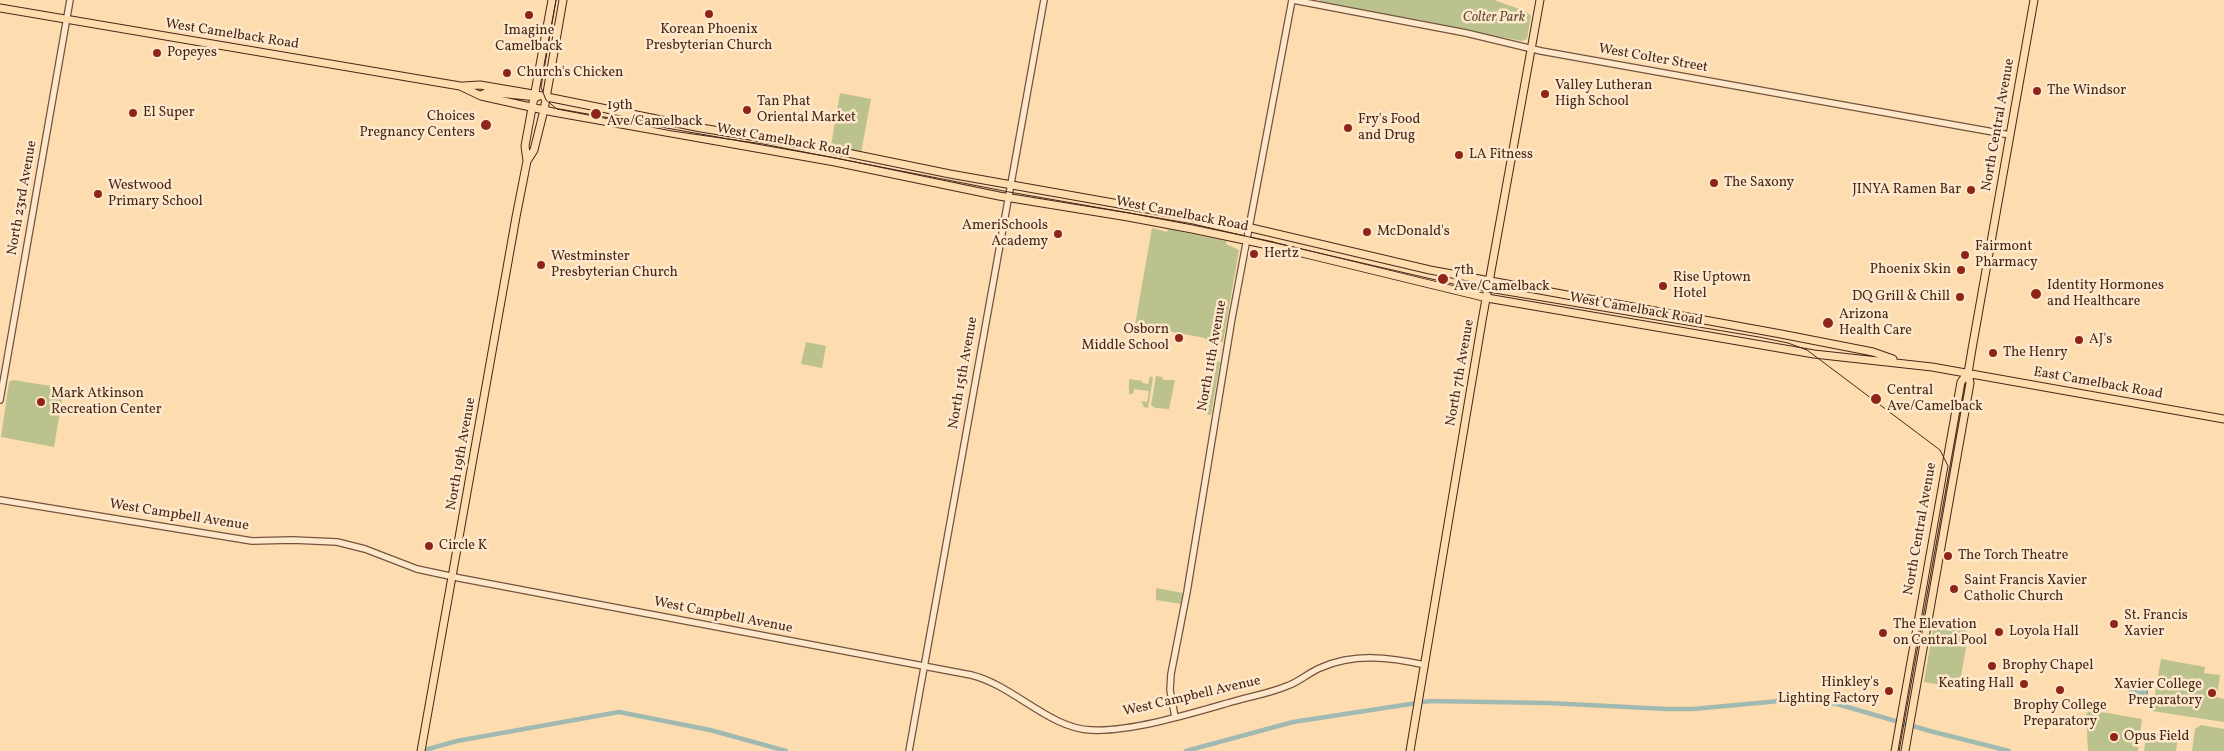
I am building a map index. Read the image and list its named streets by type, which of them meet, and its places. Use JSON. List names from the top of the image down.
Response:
{
  "streets": {
    "main road": [
      "West Camelback Road",
      "North Central Avenue",
      "North 7th Avenue",
      "East Camelback Road",
      "North 19th Avenue"
    ],
    "street": [
      "West Colter Street",
      "North 23rd Avenue",
      "North 11th Avenue",
      "North 15th Avenue",
      "West Campbell Avenue"
    ]
  },
  "crossings": [
    ["West Camelback Road", "North Central Avenue"],
    ["West Camelback Road", "North 23rd Avenue"],
    ["West Camelback Road", "North 11th Avenue"],
    ["West Camelback Road", "North 15th Avenue"],
    ["West Camelback Road", "North 7th Avenue"],
    ["West Camelback Road", "East Camelback Road"],
    ["West Camelback Road", "North 19th Avenue"],
    ["West Colter Street", "North Central Avenue"],
    ["West Colter Street", "North 11th Avenue"],
    ["West Colter Street", "North 7th Avenue"],
    ["North Central Avenue", "East Camelback Road"],
    ["North 11th Avenue", "West Campbell Avenue"],
    ["North 15th Avenue", "West Campbell Avenue"],
    ["North 7th Avenue", "West Campbell Avenue"],
    ["North 19th Avenue", "West Campbell Avenue"]
  ],
  "parks": ["Colter Park"],
  "places": [
    "Korean Phoenix Presbyterian Church",
    "Imagine Camelback",
    "Popeyes",
    "Church's Chicken",
    "The Windsor",
    "Valley Lutheran High School",
    "Tan Phat Oriental Market",
    "El Super",
    "19th Ave/Camelback",
    "Choices Pregnancy Centers",
    "Fry's Food and Drug",
    "LA Fitness",
    "The Saxony",
    "JINYA Ramen Bar",
    "Westwood Primary School",
    "McDonald's",
    "AmeriSchools Academy",
    "Hertz",
    "Fairmont Pharmacy",
    "Westminster Presbyterian Church",
    "Phoenix Skin",
    "7th Ave/Camelback",
    "Rise Uptown Hotel",
    "Identity Hormones and Healthcare",
    "DQ Grill & Chill",
    "Arizona Health Care",
    "Osborn Middle School",
    "AJ's",
    "The Henry",
    "Central Ave/Camelback",
    "Mark Atkinson Recreation Center",
    "Circle K",
    "The Torch Theatre",
    "Saint Francis Xavier Catholic Church",
    "St. Francis Xavier",
    "Loyola Hall",
    "The Elevation on Central Pool",
    "Brophy Chapel",
    "Keating Hall",
    "Brophy College Preparatory",
    "Hinkley's Lighting Factory",
    "Xavier College Preparatory",
    "Opus Field"
  ]
}
